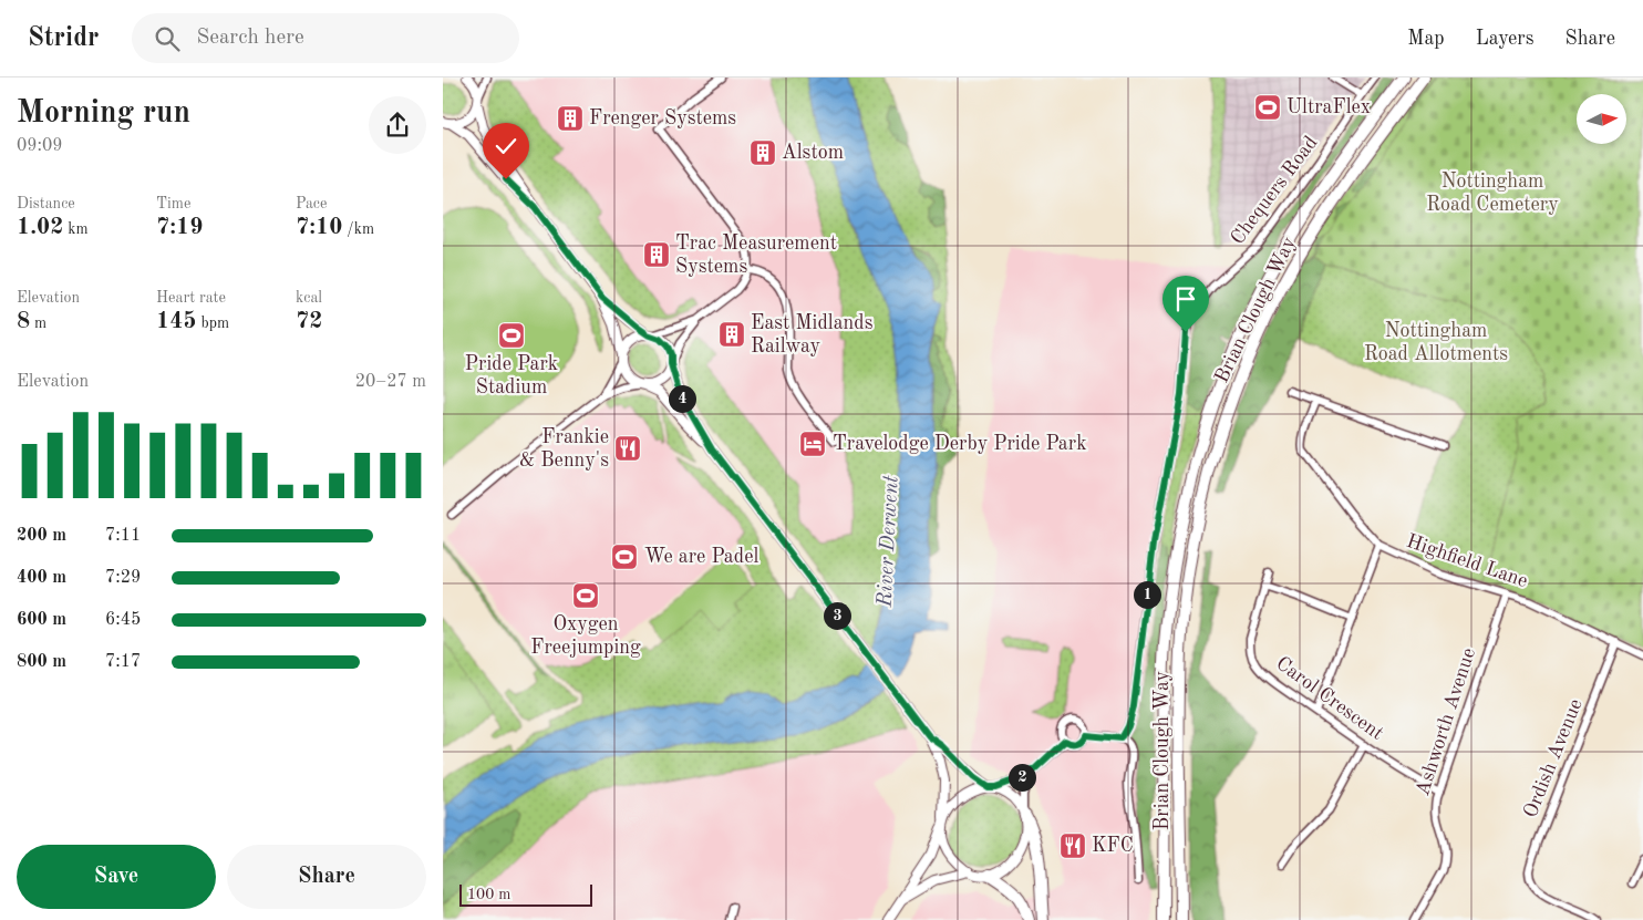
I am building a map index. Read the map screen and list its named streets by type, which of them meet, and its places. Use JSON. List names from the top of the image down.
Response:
{
  "streets": {
    "highway": ["Brian Clough Way"],
    "street": [
      "Chequers Road",
      "Highfield Lane",
      "Carol Crescent",
      "Ashworth Avenue",
      "Ordish Avenue"
    ]
  },
  "crossings": [
    ["Highfield Lane", "Ashworth Avenue"],
    ["Highfield Lane", "Ordish Avenue"],
    ["Carol Crescent", "Ashworth Avenue"]
  ],
  "water": ["River Derwent"],
  "parks": ["Nottingham Road Cemetery", "Nottingham Road Allotments"],
  "places": {
    "sports": [
      "UltraFlex",
      "Pride Park Stadium",
      "We are Padel",
      "Oxygen Freejumping"
    ],
    "building": [
      "Frenger Systems",
      "Alstom",
      "Trac Measurement Systems",
      "East Midlands Railway"
    ],
    "hotel": ["Travelodge Derby Pride Park"],
    "restaurant": ["Frankie & Benny's", "KFC"]
  },
  "scale_bar": "100 m",
  "north": "right",
  "page": {
    "header": "Stridr",
    "search": "Search here",
    "nav": ["Map", "Layers", "Share"],
    "heading": ["Morning run", "09:09"],
    "stats": [
      ["Distance", "1.02 km"],
      ["Time", "7:19"],
      ["Pace", "7:10 /km"],
      ["Elevation", "8 m"],
      ["Heart rate", "145 bpm"],
      ["kcal", "72"]
    ],
    "chart": ["Elevation", "20–27 m"],
    "pins": [
      "4",
      "1",
      "3",
      "2"
    ],
    "list": [
      {
        "name": "200 m",
        "note": "7:11"
      },
      {
        "name": "400 m",
        "note": "7:29"
      },
      {
        "name": "600 m",
        "note": "6:45"
      },
      {
        "name": "800 m",
        "note": "7:17"
      }
    ],
    "buttons": ["Save", "Share"],
    "scale": "100 m"
  }
}
